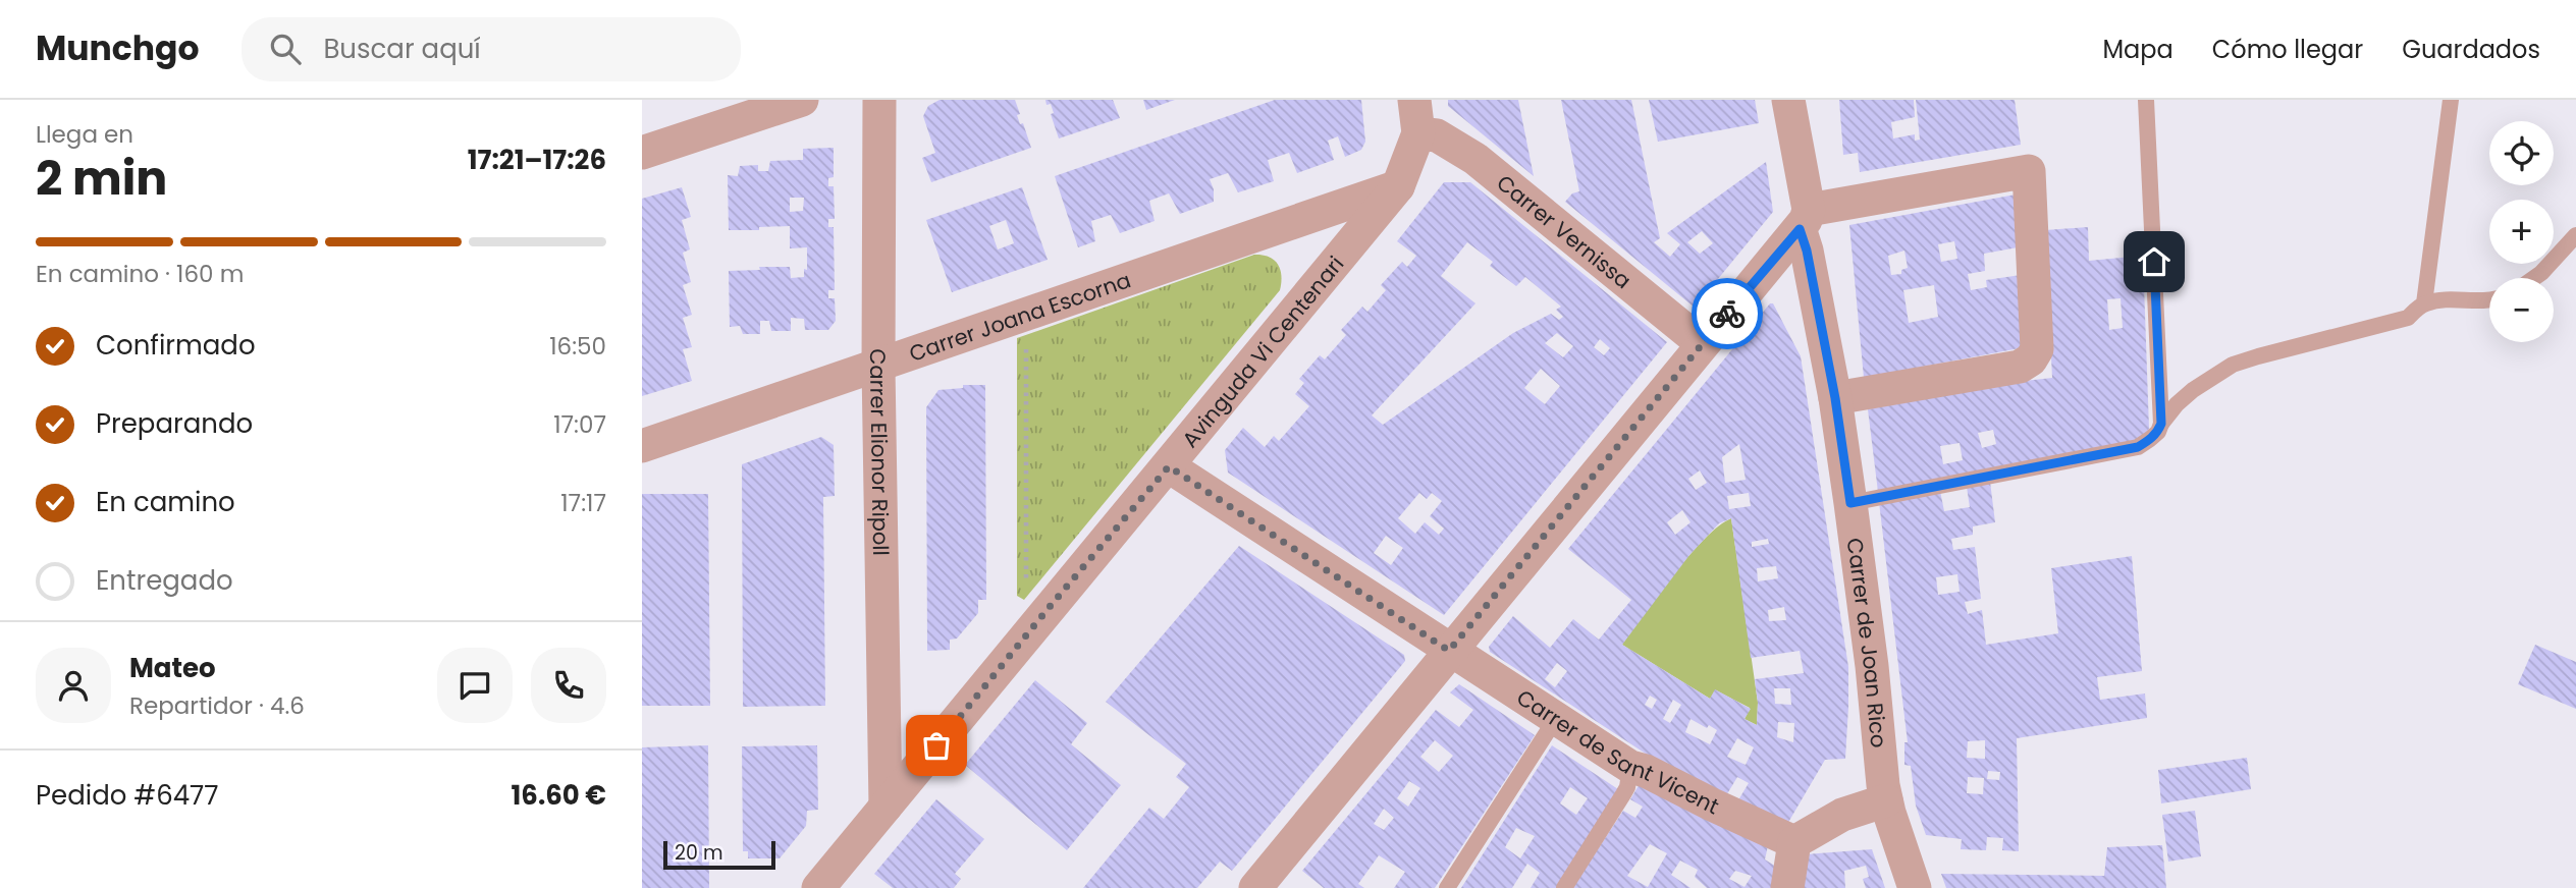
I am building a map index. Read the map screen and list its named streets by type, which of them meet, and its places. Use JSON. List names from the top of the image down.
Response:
{
  "streets": {
    "street": [
      "Carrer Vernissa",
      "Carrer Joana Escorna",
      "Avinguda Vi Centenari",
      "Carrer Elionor Ripoll",
      "Carrer de Joan Rico",
      "Carrer de Sant Vicent"
    ]
  },
  "crossings": [
    ["Carrer Vernissa", "Avinguda Vi Centenari"],
    ["Carrer Joana Escorna", "Avinguda Vi Centenari"],
    ["Carrer Joana Escorna", "Carrer Elionor Ripoll"],
    ["Avinguda Vi Centenari", "Carrer Elionor Ripoll"],
    ["Avinguda Vi Centenari", "Carrer de Sant Vicent"]
  ],
  "scale_bar": "20 m",
  "page": {
    "header": "Munchgo",
    "search": "Buscar aquí",
    "nav": ["Mapa", "Cómo llegar", "Guardados"],
    "heading": ["2 min", "Llega en", "17:21–17:26"],
    "panel": [
      "Mateo",
      "Repartidor · 4.6",
      "Pedido #6477",
      "16.60 €"
    ],
    "map_buttons": ["+", "−"],
    "bar": "En camino · 160 m",
    "list": [
      ["Confirmado", "16:50"],
      ["Preparando", "17:07"],
      ["En camino", "17:17"],
      "Entregado"
    ],
    "scale": "20 m"
  }
}
